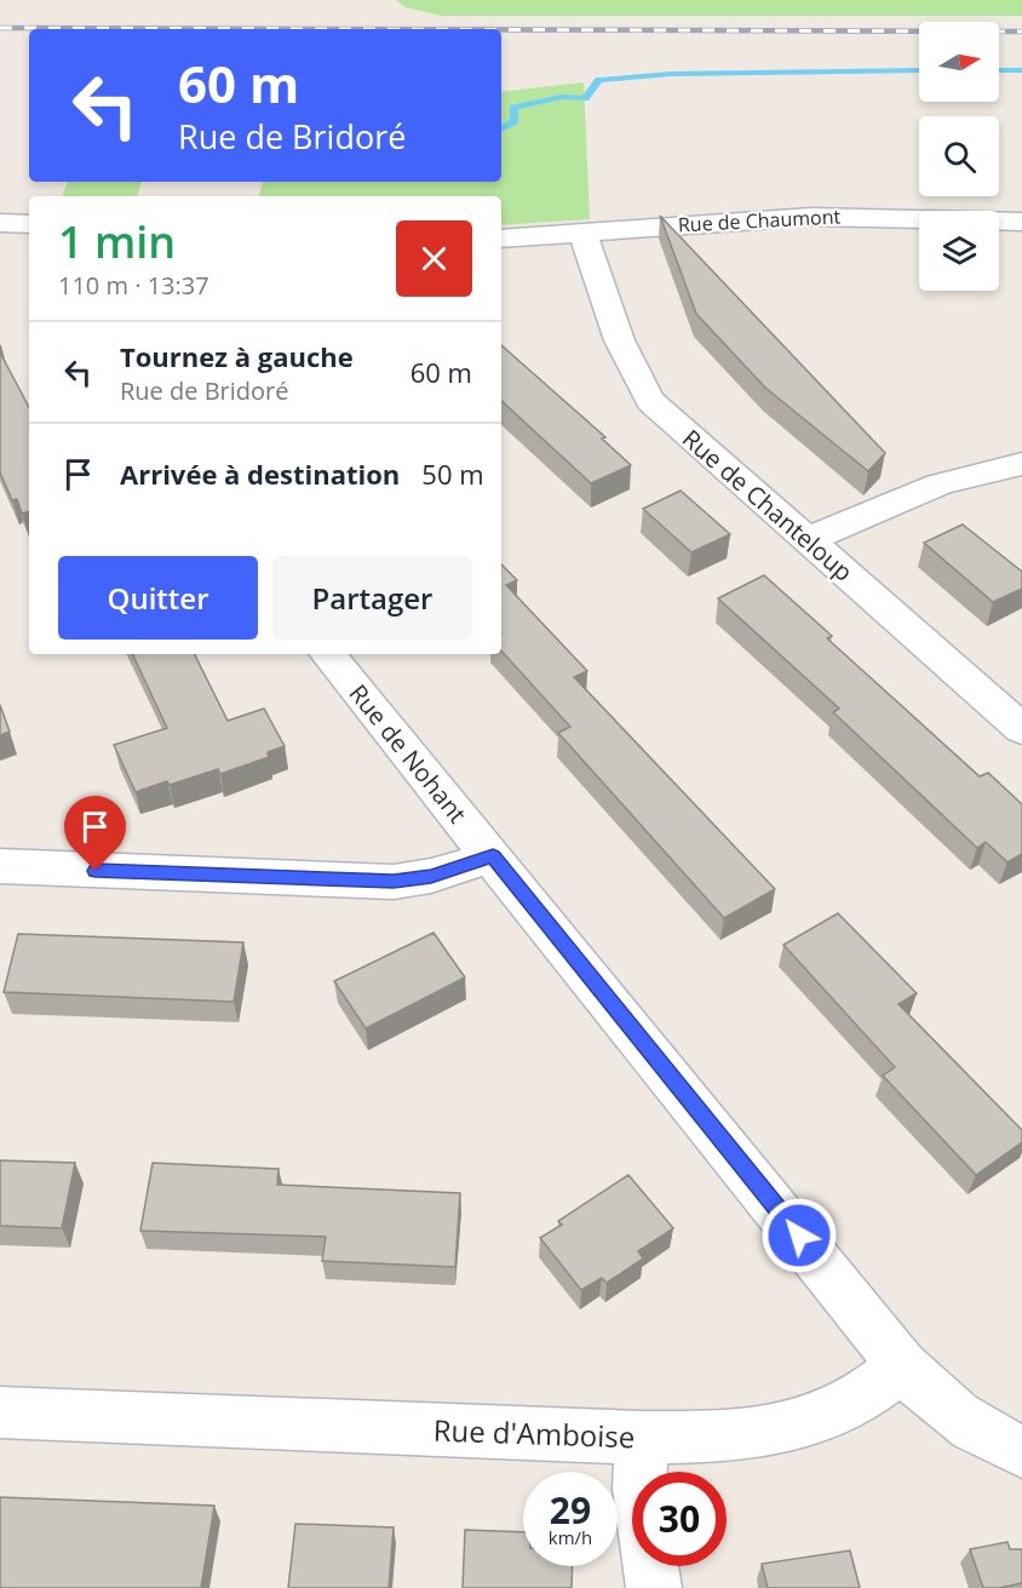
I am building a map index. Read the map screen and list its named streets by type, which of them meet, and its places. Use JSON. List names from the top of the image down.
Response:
{
  "streets": {
    "street": [
      "Rue de Chaumont",
      "Rue de Chanteloup",
      "Rue de Nohant",
      "Rue d'Amboise"
    ]
  },
  "crossings": [
    ["Rue de Chaumont", "Rue de Chanteloup"],
    ["Rue de Nohant", "Rue d'Amboise"]
  ],
  "north": "right",
  "page": {
    "turn": ["60 m", "Rue de Bridoré"],
    "heading": ["1 min", "110 m · 13:37"],
    "list": [
      {
        "name": "Tournez à gauche",
        "note": "Rue de Bridoré",
        "value": "60 m"
      },
      {
        "name": "Arrivée à destination",
        "value": "50 m"
      }
    ],
    "buttons": ["Quitter", "Partager"],
    "speed": "29 km/h",
    "limit": "30"
  }
}
